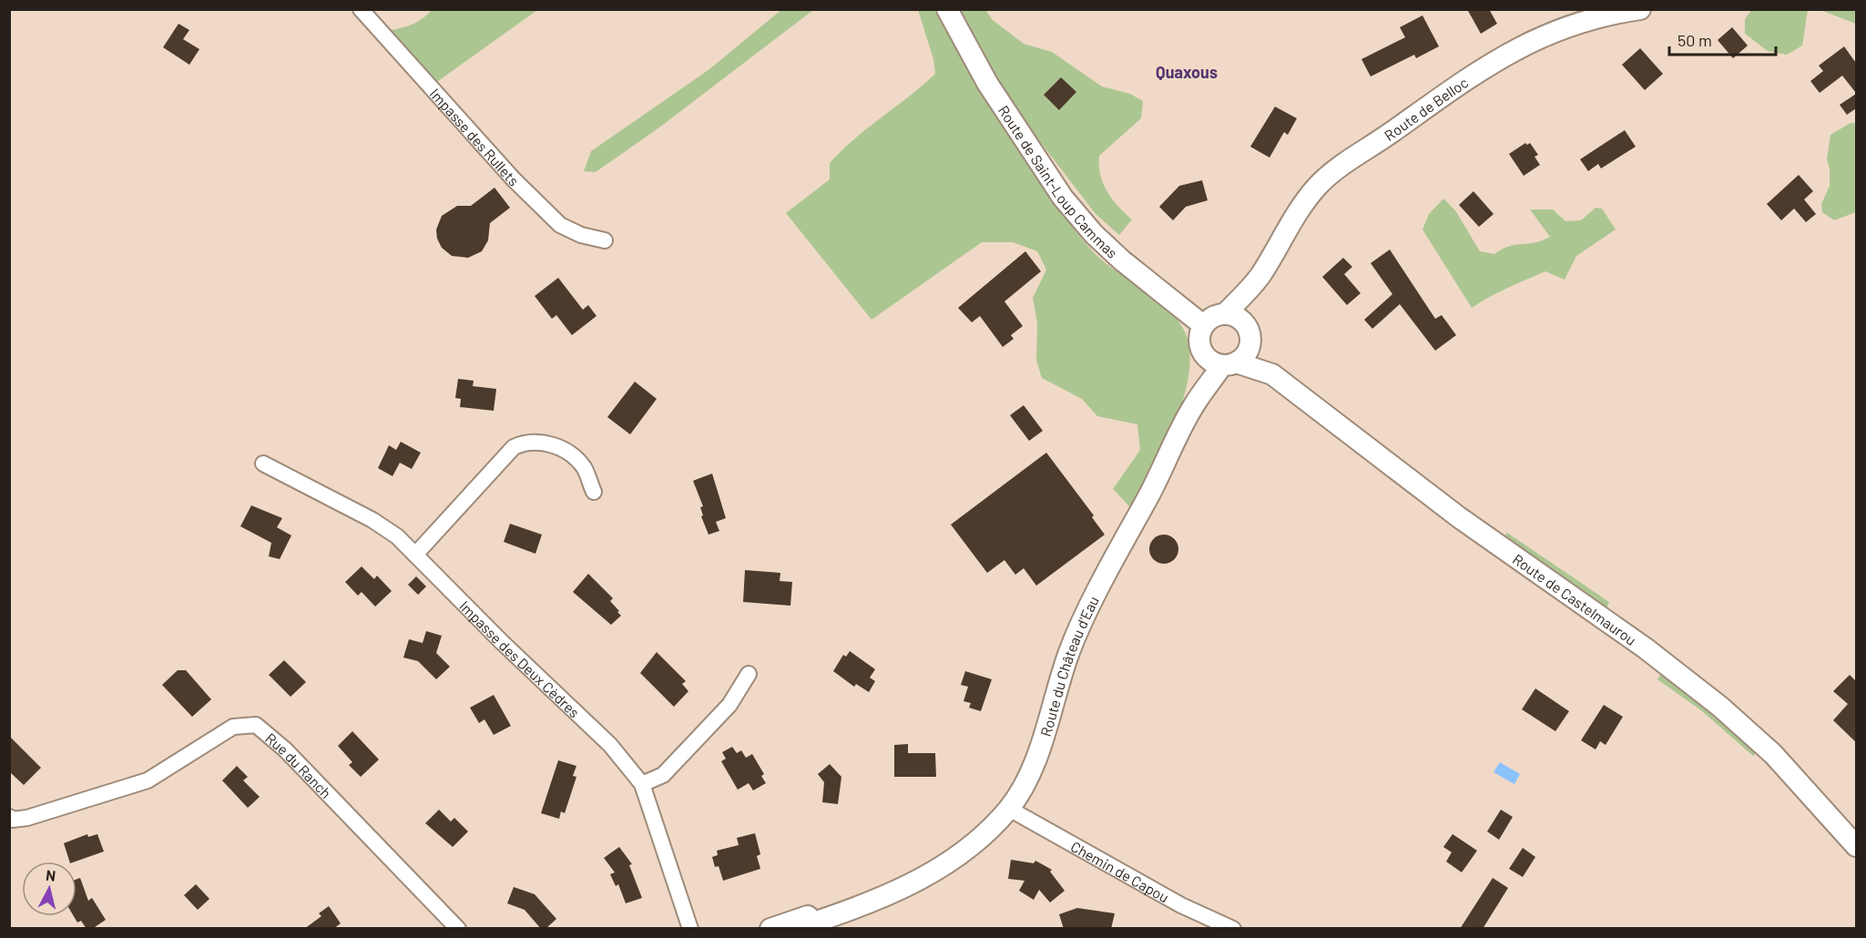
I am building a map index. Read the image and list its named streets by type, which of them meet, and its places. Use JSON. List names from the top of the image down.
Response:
{
  "streets": {
    "street": [
      "Route de Belloc",
      "Impasse des Rullets",
      "Route de Saint-Loup Cammas",
      "Route de Castelmaurou",
      "Impasse des Deux Cèdres",
      "Route du Château d'Eau",
      "Rue du Ranch",
      "Chemin de Capou"
    ]
  },
  "crossings": [
    ["Route de Belloc", "Route de Saint-Loup Cammas"],
    ["Route de Belloc", "Route de Castelmaurou"],
    ["Route de Belloc", "Route du Château d'Eau"],
    ["Route de Saint-Loup Cammas", "Route de Castelmaurou"],
    ["Route de Saint-Loup Cammas", "Route du Château d'Eau"],
    ["Route de Castelmaurou", "Route du Château d'Eau"],
    ["Route du Château d'Eau", "Chemin de Capou"]
  ],
  "districts": ["Quaxous"],
  "scale_bar": "50 m",
  "north": "top"
}
